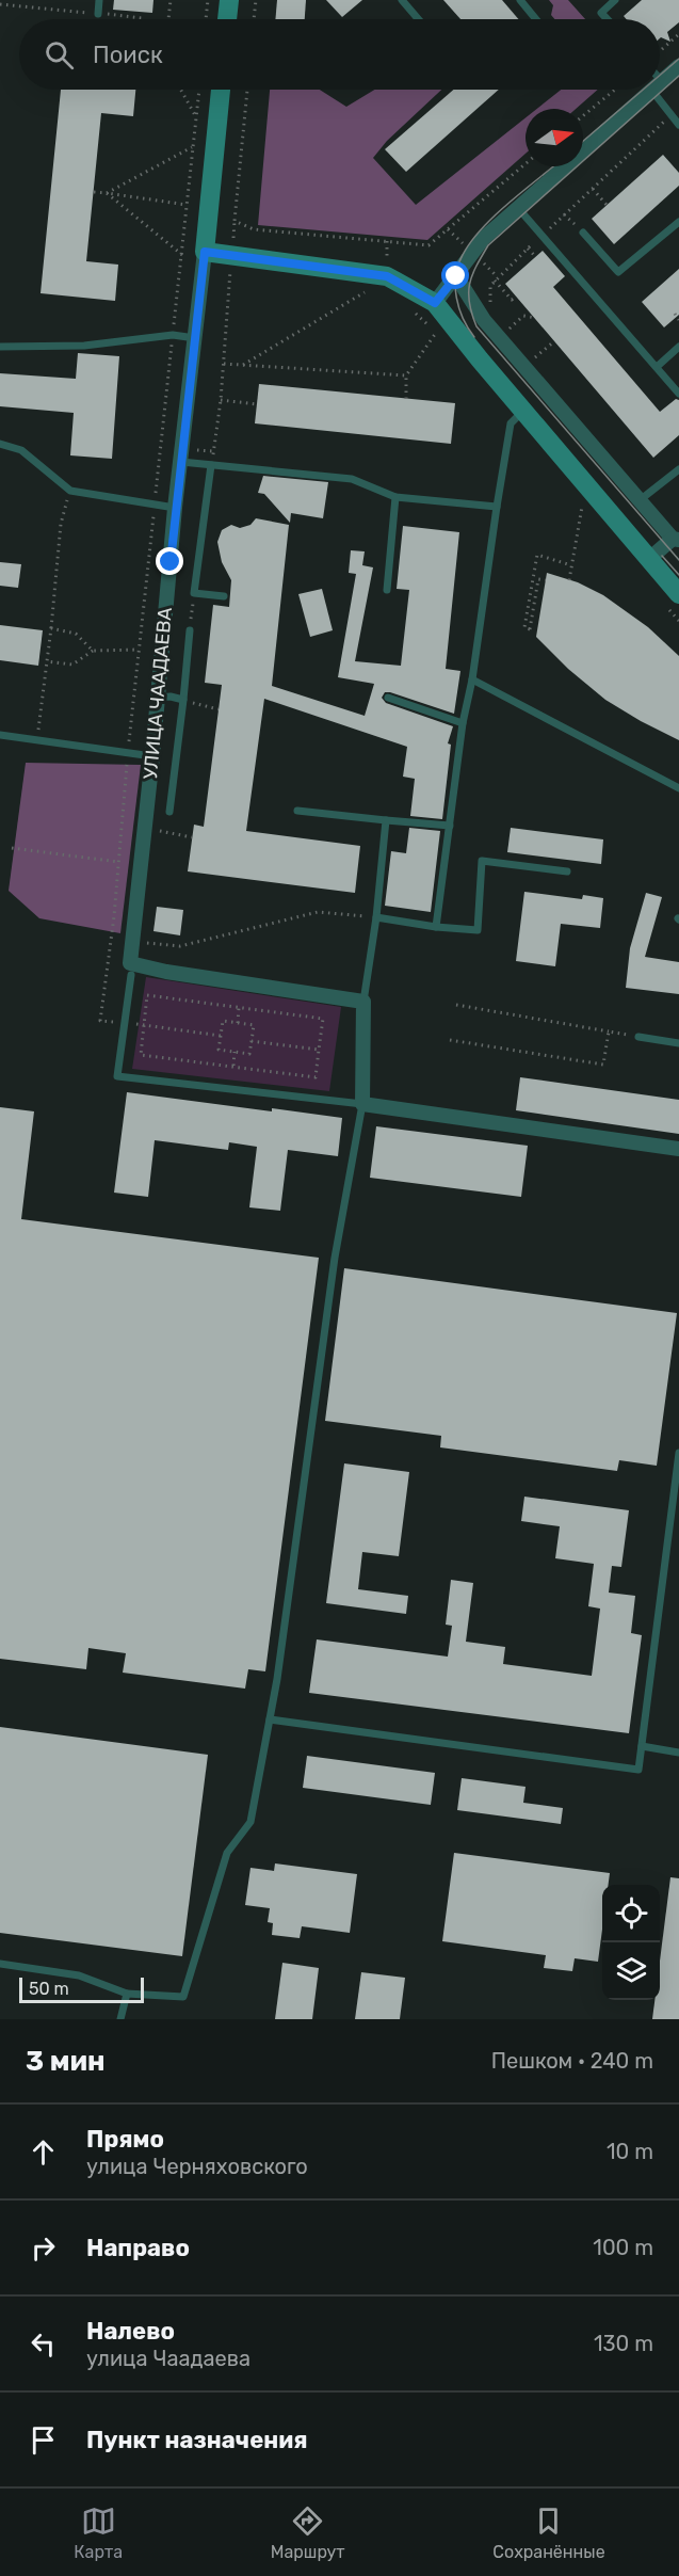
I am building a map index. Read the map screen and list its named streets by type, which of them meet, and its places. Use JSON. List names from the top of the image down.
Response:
{
  "streets": {
    "street": ["УЛИЦА ЧААДАЕВА"]
  },
  "scale_bar": "50 m",
  "north": "right",
  "page": {
    "search": "Поиск",
    "scale": "50 m",
    "heading": ["3 мин", "Пешком · 240 m"],
    "list": [
      ["Прямо", "улица Черняховского", "10 m"],
      ["Направо", "100 m"],
      ["Налево", "улица Чаадаева", "130 m"],
      "Пункт назначения"
    ],
    "nav": ["Карта", "Маршрут", "Сохранённые"]
  }
}
